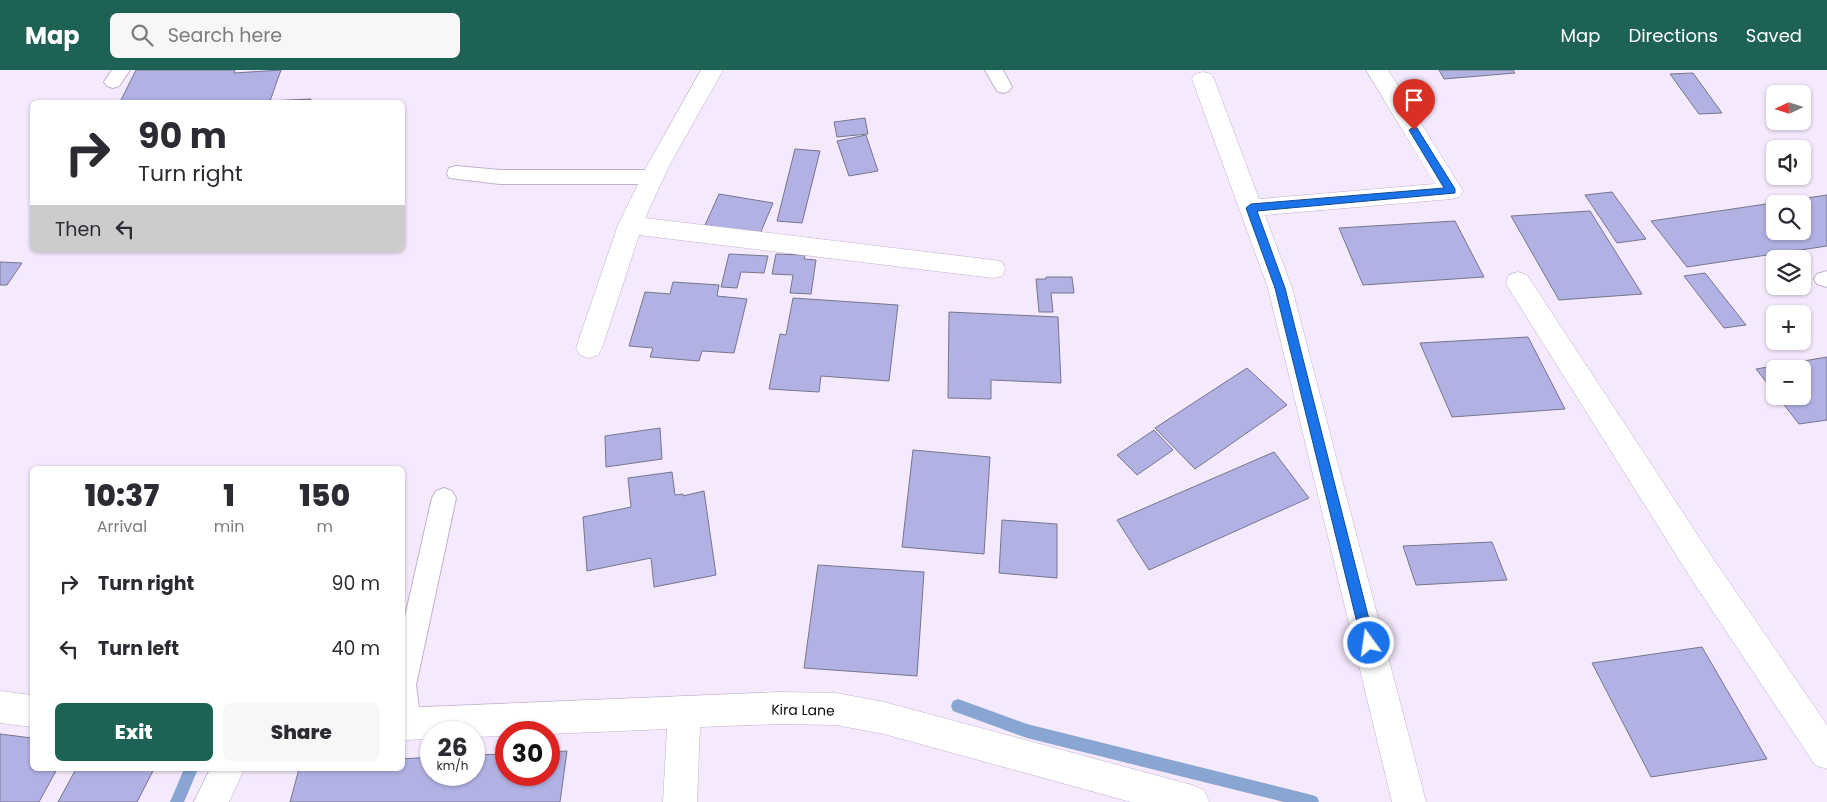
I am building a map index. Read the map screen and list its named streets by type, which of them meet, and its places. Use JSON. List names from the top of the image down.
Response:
{
  "streets": {
    "street": ["Kira Lane"]
  },
  "north": "left",
  "page": {
    "header": "Map",
    "search": "Search here",
    "nav": ["Map", "Directions", "Saved"],
    "map_buttons": ["+", "−"],
    "turn": ["90 m", "Turn right"],
    "then": "Then",
    "eta": [
      "10:37",
      "Arrival",
      "1",
      "min",
      "150",
      "m"
    ],
    "list": [
      {
        "name": "Turn right",
        "value": "90 m"
      },
      {
        "name": "Turn left",
        "value": "40 m"
      }
    ],
    "buttons": ["Exit", "Share"],
    "speed": "26 km/h",
    "limit": "30"
  }
}
